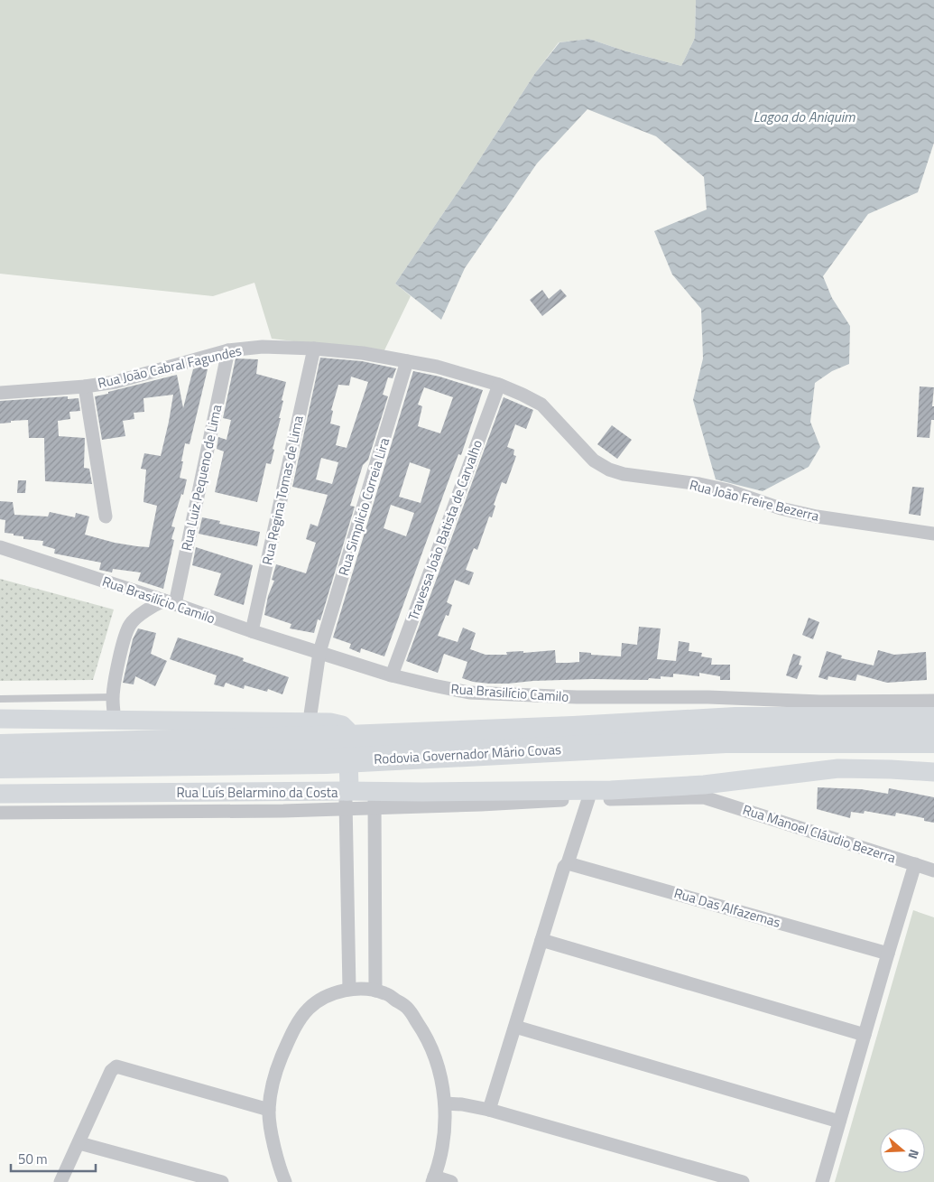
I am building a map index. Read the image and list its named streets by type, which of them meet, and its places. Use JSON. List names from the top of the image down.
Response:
{
  "streets": {
    "highway": ["Rodovia Governador Mário Covas"],
    "main road": ["Rua Luís Belarmino da Costa"],
    "street": [
      "Rua João Cabral Fagundes",
      "Rua Luiz Pequeno de Lima",
      "Rua Regina Tomas de Lima",
      "Rua João Freire Bezerra",
      "Rua Simplicio Correia Lira",
      "Travessa João Batista de Carvalho",
      "Rua Brasilício Camilo",
      "Rua Manoel Cláudio Bezerra",
      "Rua Das Alfazemas"
    ]
  },
  "crossings": [
    ["Rua João Cabral Fagundes", "Rua Luiz Pequeno de Lima"],
    ["Rua João Cabral Fagundes", "Rua Regina Tomas de Lima"],
    ["Rua João Cabral Fagundes", "Rua João Freire Bezerra"],
    ["Rua João Cabral Fagundes", "Rua Simplicio Correia Lira"],
    ["Rua João Cabral Fagundes", "Travessa João Batista de Carvalho"],
    ["Rua Luiz Pequeno de Lima", "Rua Brasilício Camilo"],
    ["Rua Regina Tomas de Lima", "Rua Brasilício Camilo"],
    ["Rua Simplicio Correia Lira", "Rua Brasilício Camilo"],
    ["Rua Simplicio Correia Lira", "Rua Luís Belarmino da Costa"],
    ["Travessa João Batista de Carvalho", "Rua Brasilício Camilo"]
  ],
  "water": ["Lagoa do Aniquim"],
  "scale_bar": "50 m",
  "north": "right"
}
